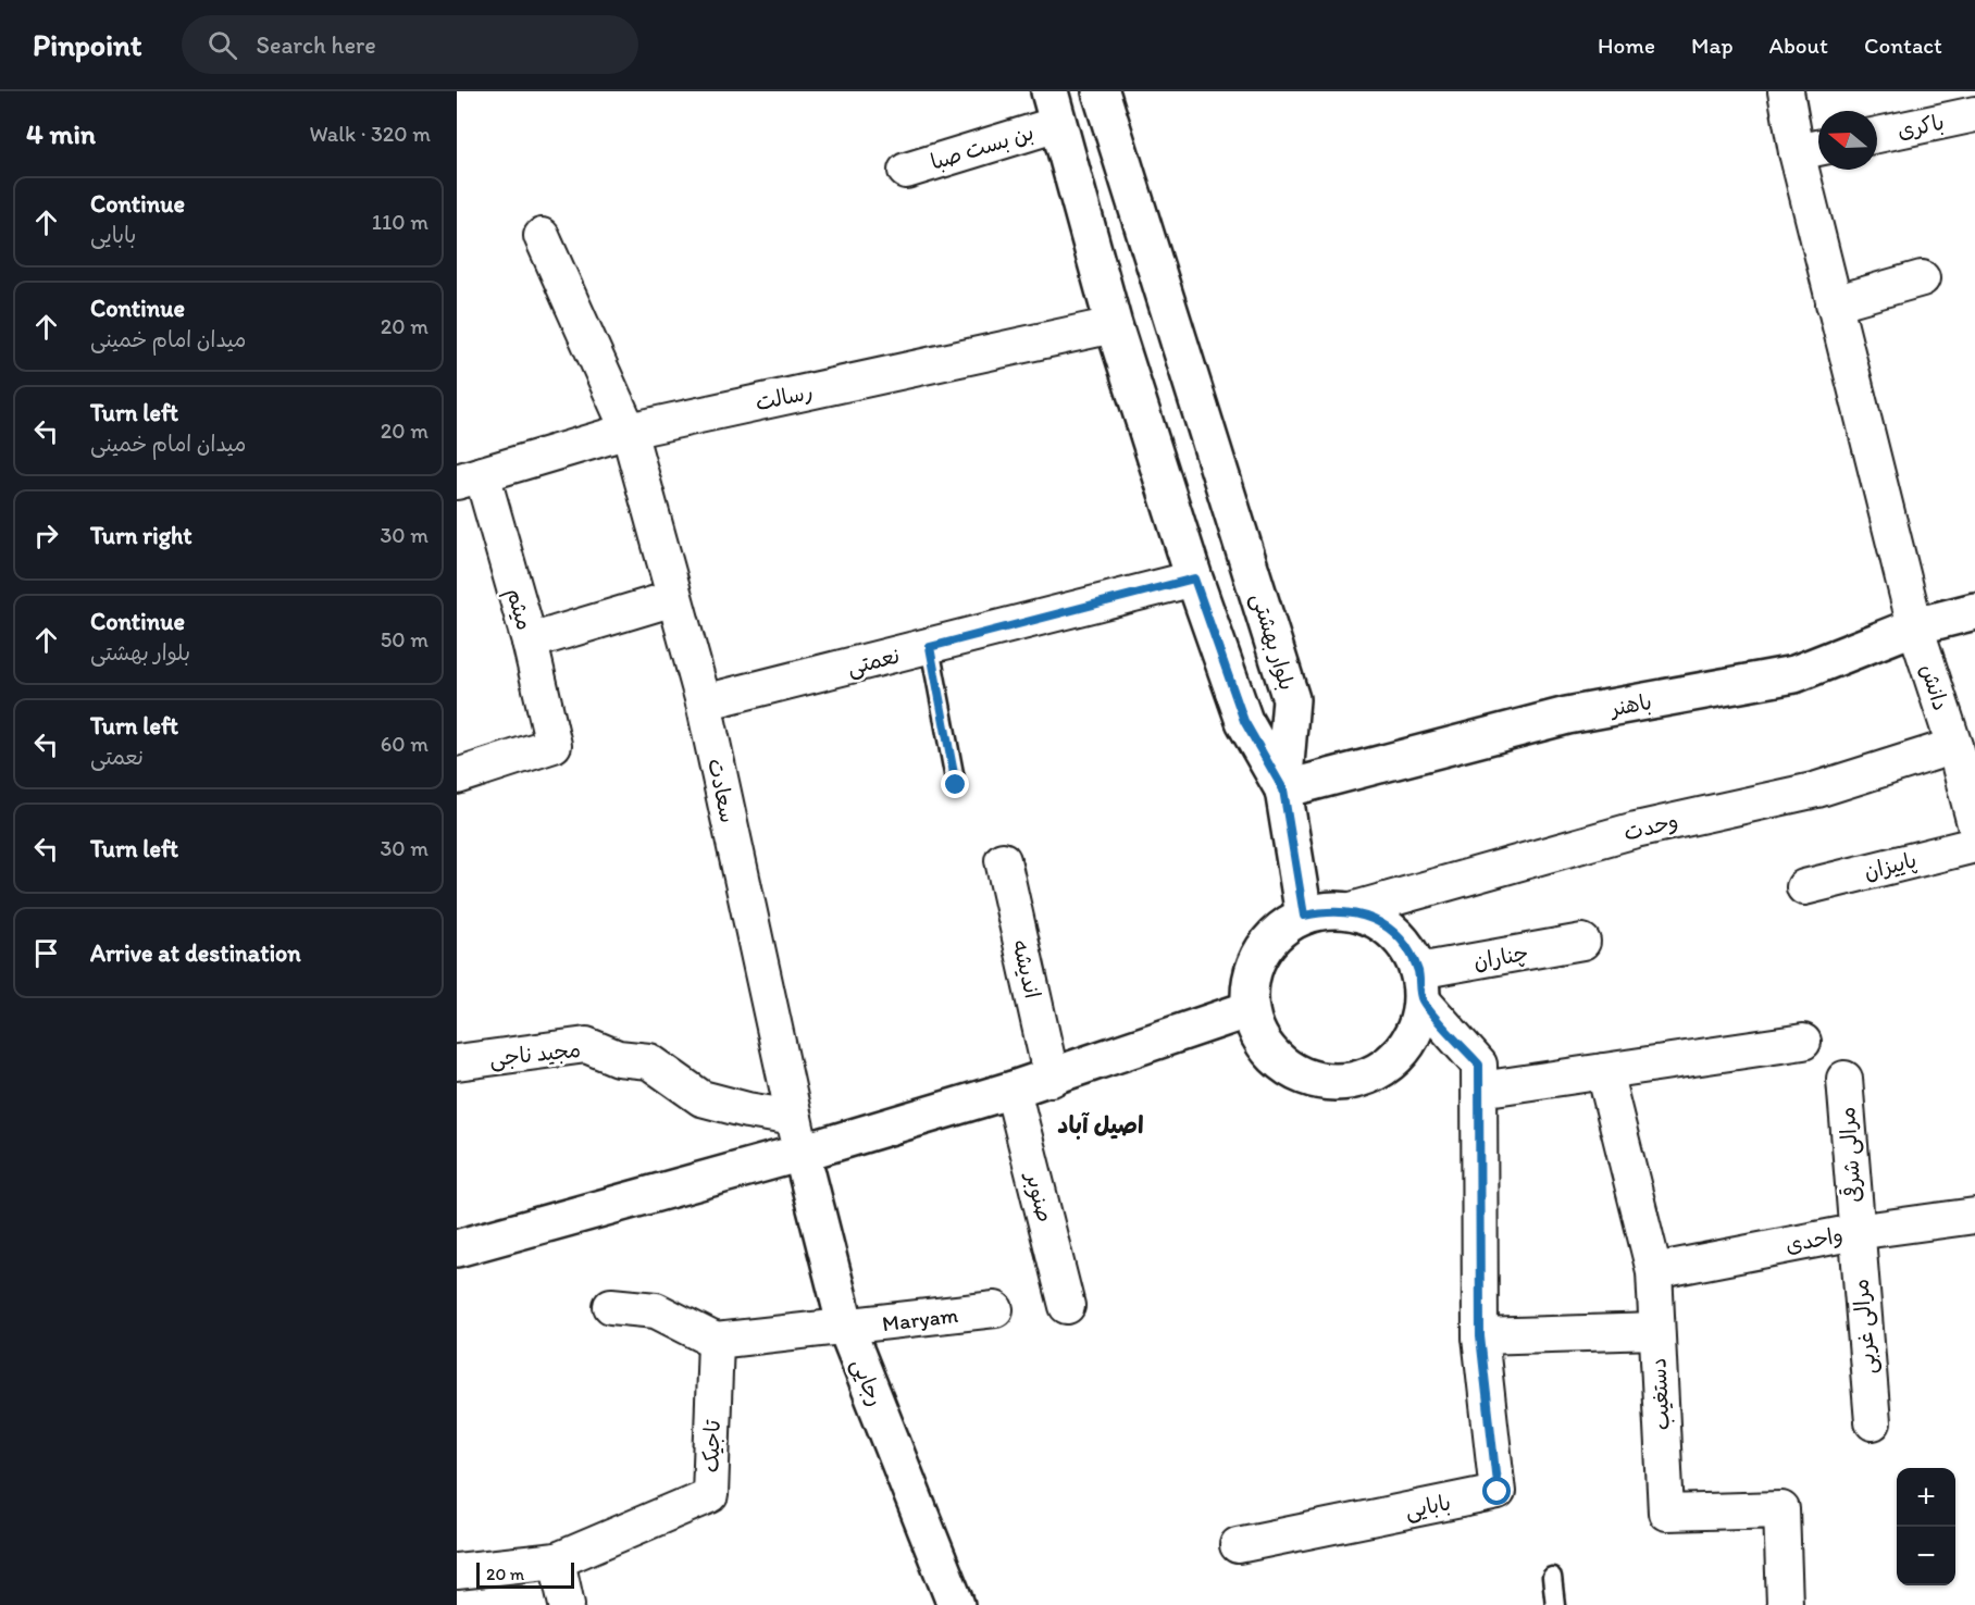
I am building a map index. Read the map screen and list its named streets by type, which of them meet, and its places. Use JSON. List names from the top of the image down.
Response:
{
  "streets": {
    "main road": ["بلوار بهشتی", "باهنر", "رجایی"],
    "street": [
      "باکری",
      "بن بست صبا",
      "رسالت",
      "میثم",
      "نعمتی",
      "دانش",
      "سعادت",
      "وحدت",
      "پاییزان",
      "چناران",
      "اندیشه",
      "مجید ناجی",
      "مرالی شرقی",
      "صنوبر",
      "واحدی",
      "Maryam",
      "مرالی غربی",
      "دستغیب",
      "تاجیک",
      "بابایی"
    ]
  },
  "crossings": [
    ["رسالت", "میثم"],
    ["رسالت", "سعادت"],
    ["بلوار بهشتی", "باهنر"],
    ["نعمتی", "سعادت"],
    ["دانش", "باهنر"],
    ["دانش", "وحدت"],
    ["سعادت", "مجید ناجی"],
    ["سعادت", "رجایی"],
    ["وحدت", "چناران"],
    ["وحدت", "بابایی"],
    ["چناران", "بابایی"],
    ["مرالی شرقی", "واحدی"],
    ["مرالی شرقی", "مرالی غربی"],
    ["واحدی", "مرالی غربی"],
    ["واحدی", "دستغیب"],
    ["Maryam", "رجایی"]
  ],
  "districts": ["اصیل آباد"],
  "scale_bar": "20 m",
  "north": "left",
  "page": {
    "header": "Pinpoint",
    "search": "Search here",
    "nav": [
      "Home",
      "Map",
      "About",
      "Contact"
    ],
    "heading": ["4 min", "Walk · 320 m"],
    "list": [
      ["Continue", "بابایی", "110 m"],
      ["Continue", "میدان امام خمینی", "20 m"],
      ["Turn left", "میدان امام خمینی", "20 m"],
      ["Turn right", "30 m"],
      ["Continue", "بلوار بهشتی", "50 m"],
      ["Turn left", "نعمتی", "60 m"],
      ["Turn left", "30 m"],
      "Arrive at destination"
    ],
    "map_buttons": ["+", "−"],
    "scale": "20 m"
  }
}
